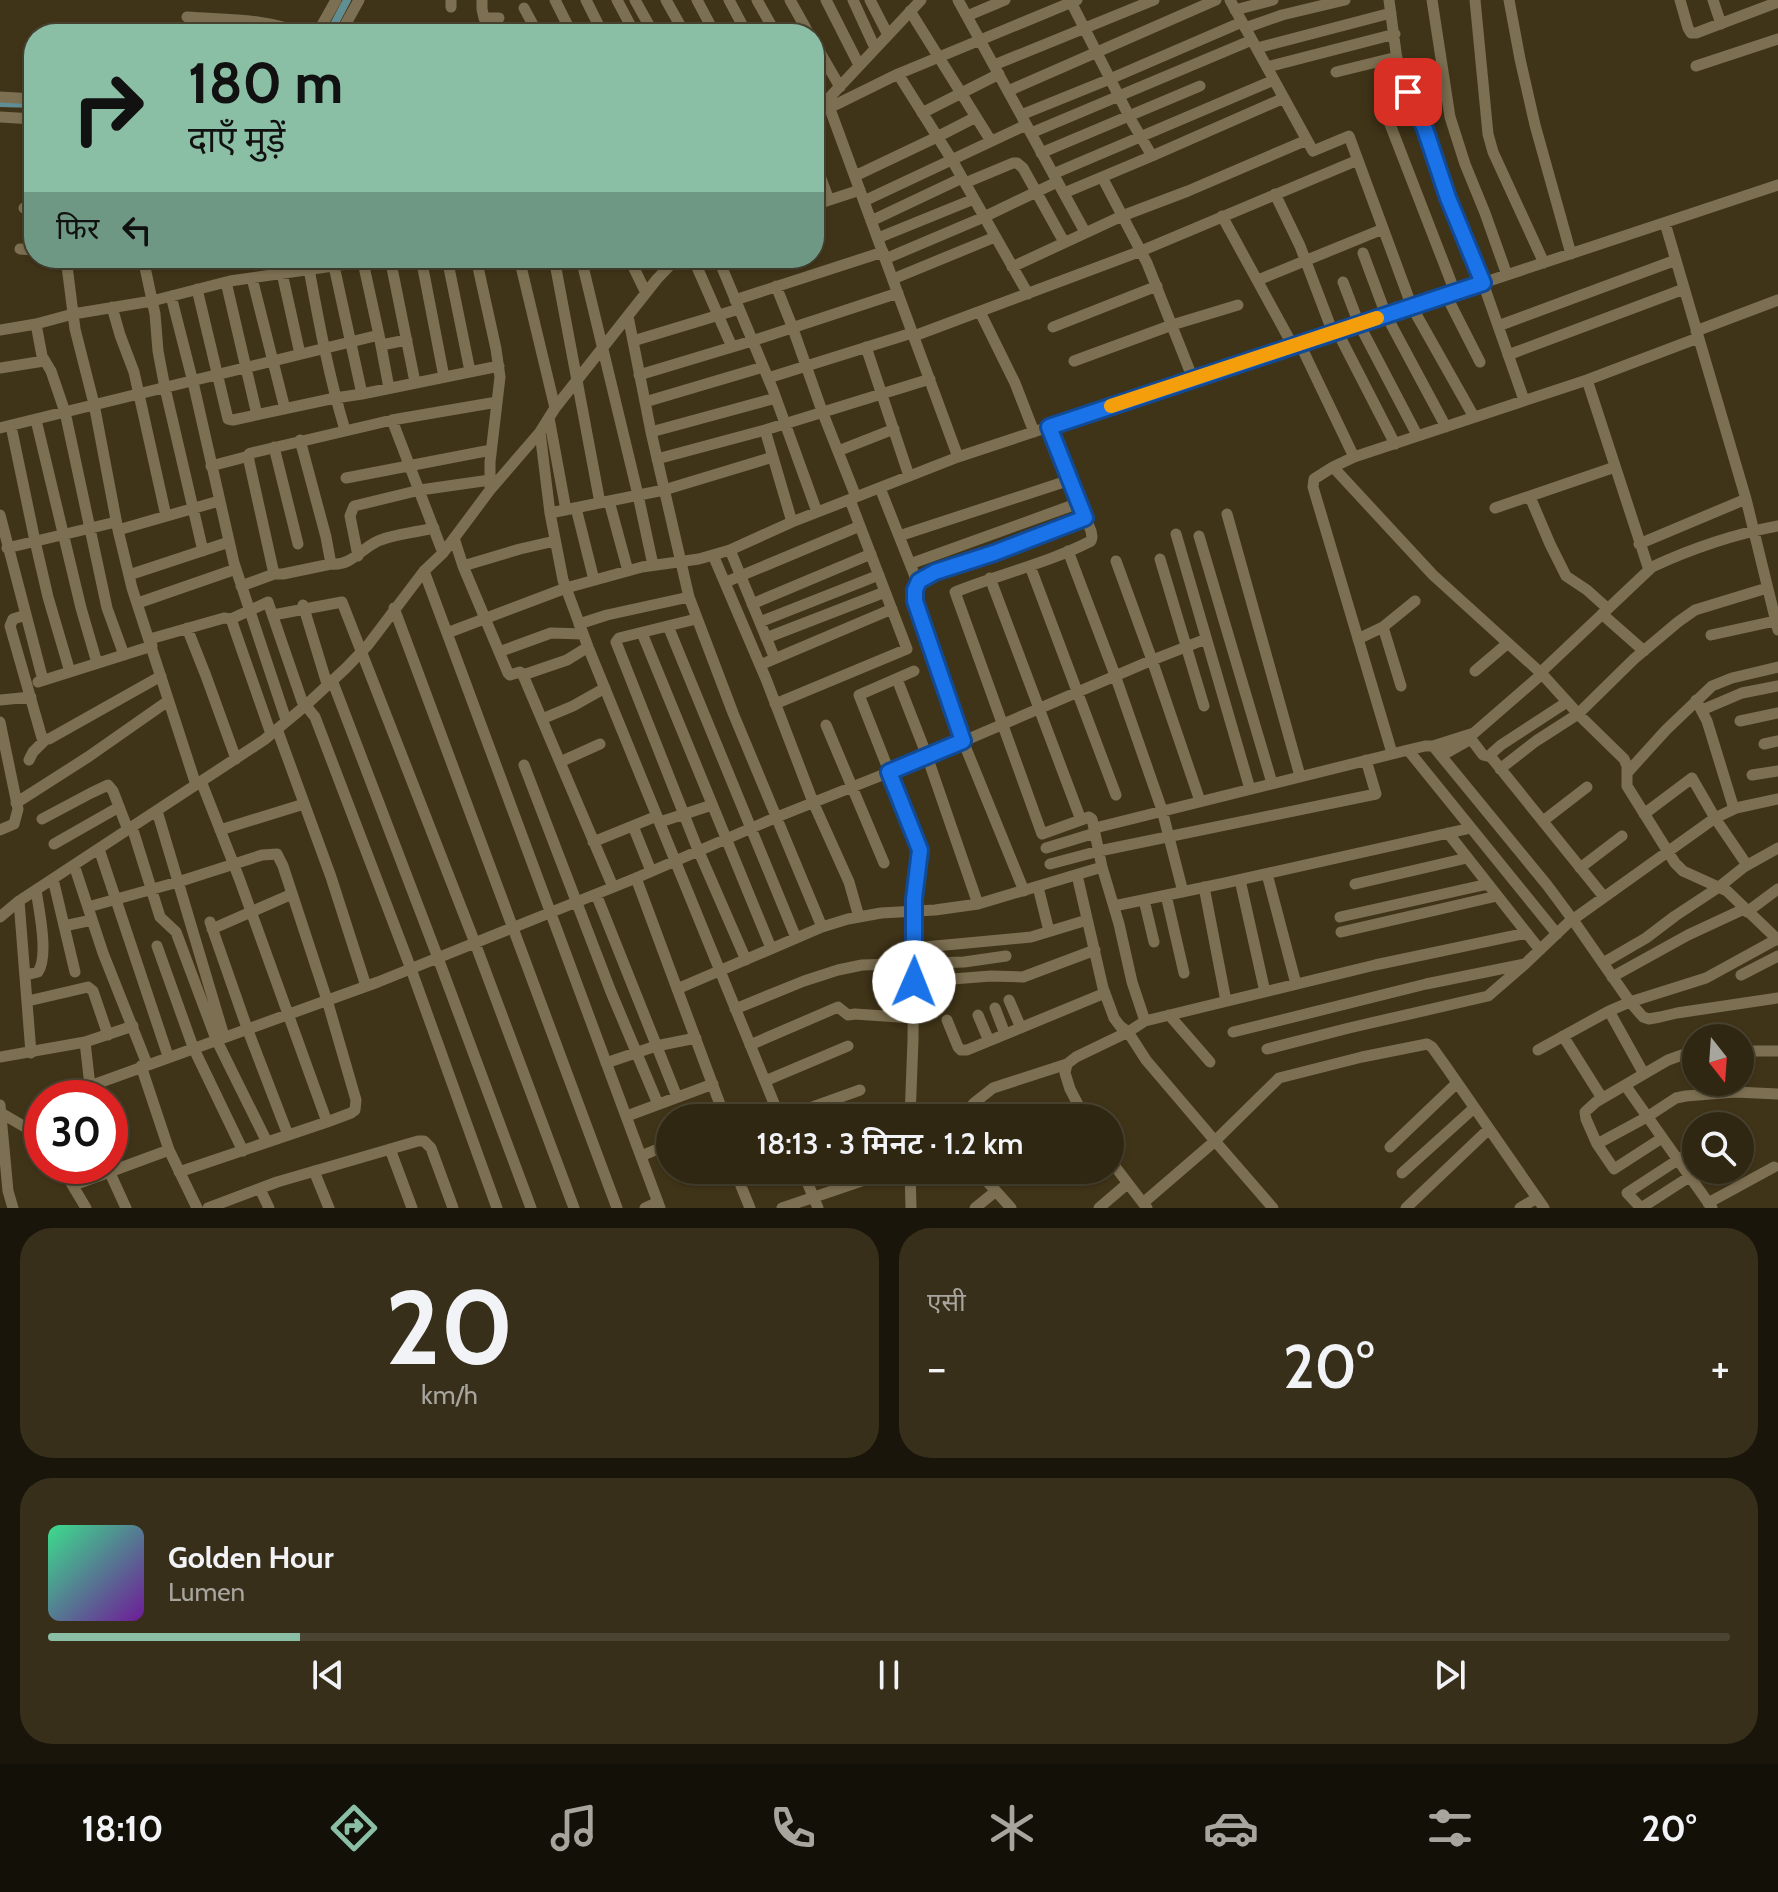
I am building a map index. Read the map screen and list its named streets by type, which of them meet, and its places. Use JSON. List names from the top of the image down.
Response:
{
  "north": "bottom",
  "page": {
    "turn": ["180 m", "दाएँ मुड़ें"],
    "then": "फिर",
    "limit": "30",
    "trip": "18:13 · 3 मिनट · 1.2 km",
    "tile": [
      ["20", "km/h"],
      "एसी"
    ],
    "heat": ["−", "20°", "+"],
    "song": ["Golden Hour", "Lumen"],
    "tabs": ["18:10", "20°"]
  }
}
